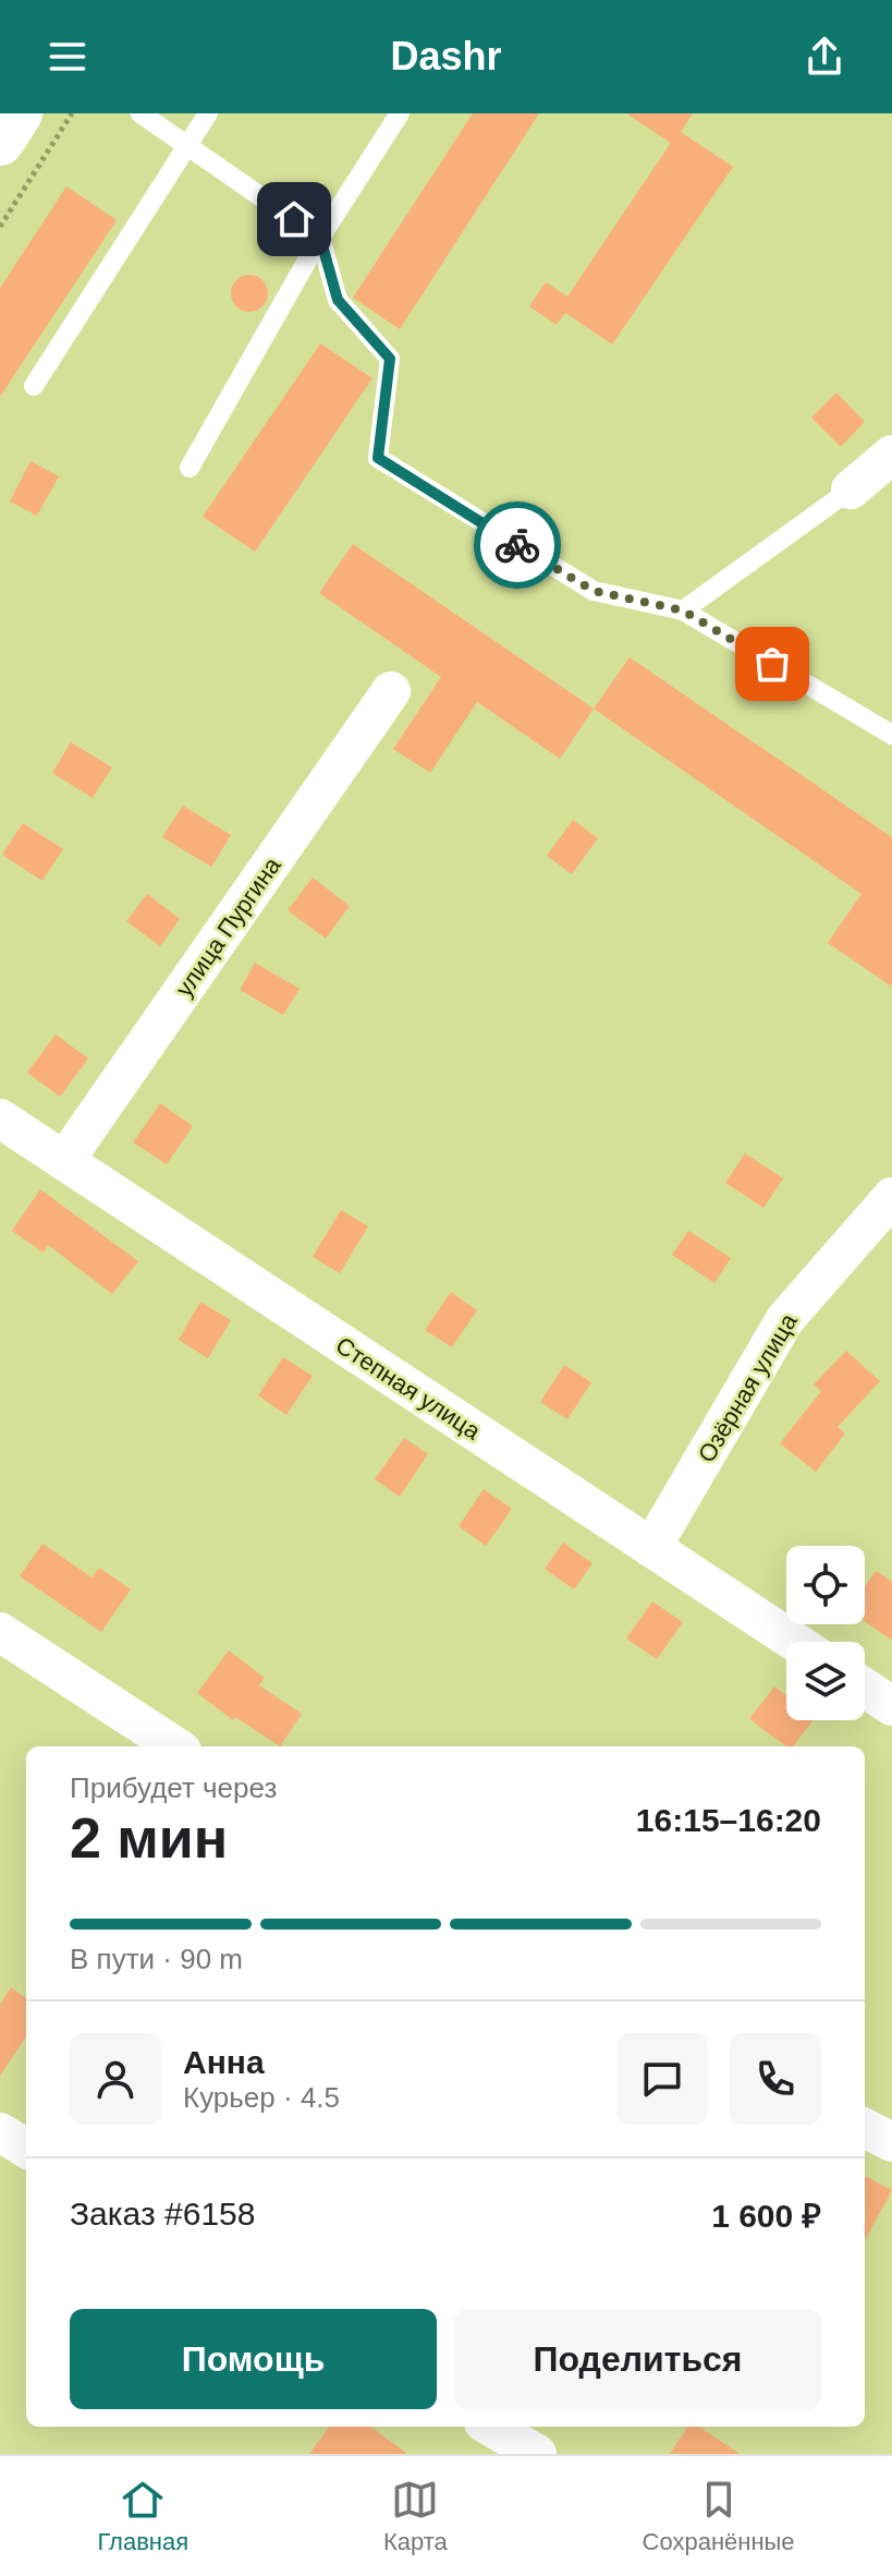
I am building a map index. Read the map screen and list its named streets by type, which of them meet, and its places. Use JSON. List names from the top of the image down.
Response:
{
  "streets": {
    "street": ["улица Пургина", "Степная улица", "Озёрная улица"]
  },
  "crossings": [
    ["улица Пургина", "Степная улица"],
    ["Степная улица", "Озёрная улица"]
  ],
  "page": {
    "header": "Dashr",
    "heading": ["2 мин", "Прибудет через", "16:15–16:20"],
    "panel": [
      "Анна",
      "Курьер · 4.5",
      "Заказ #6158",
      "1 600 ₽"
    ],
    "bar": "В пути · 90 m",
    "buttons": ["Помощь", "Поделиться"],
    "tabs": ["Главная", "Карта", "Сохранённые"]
  }
}
